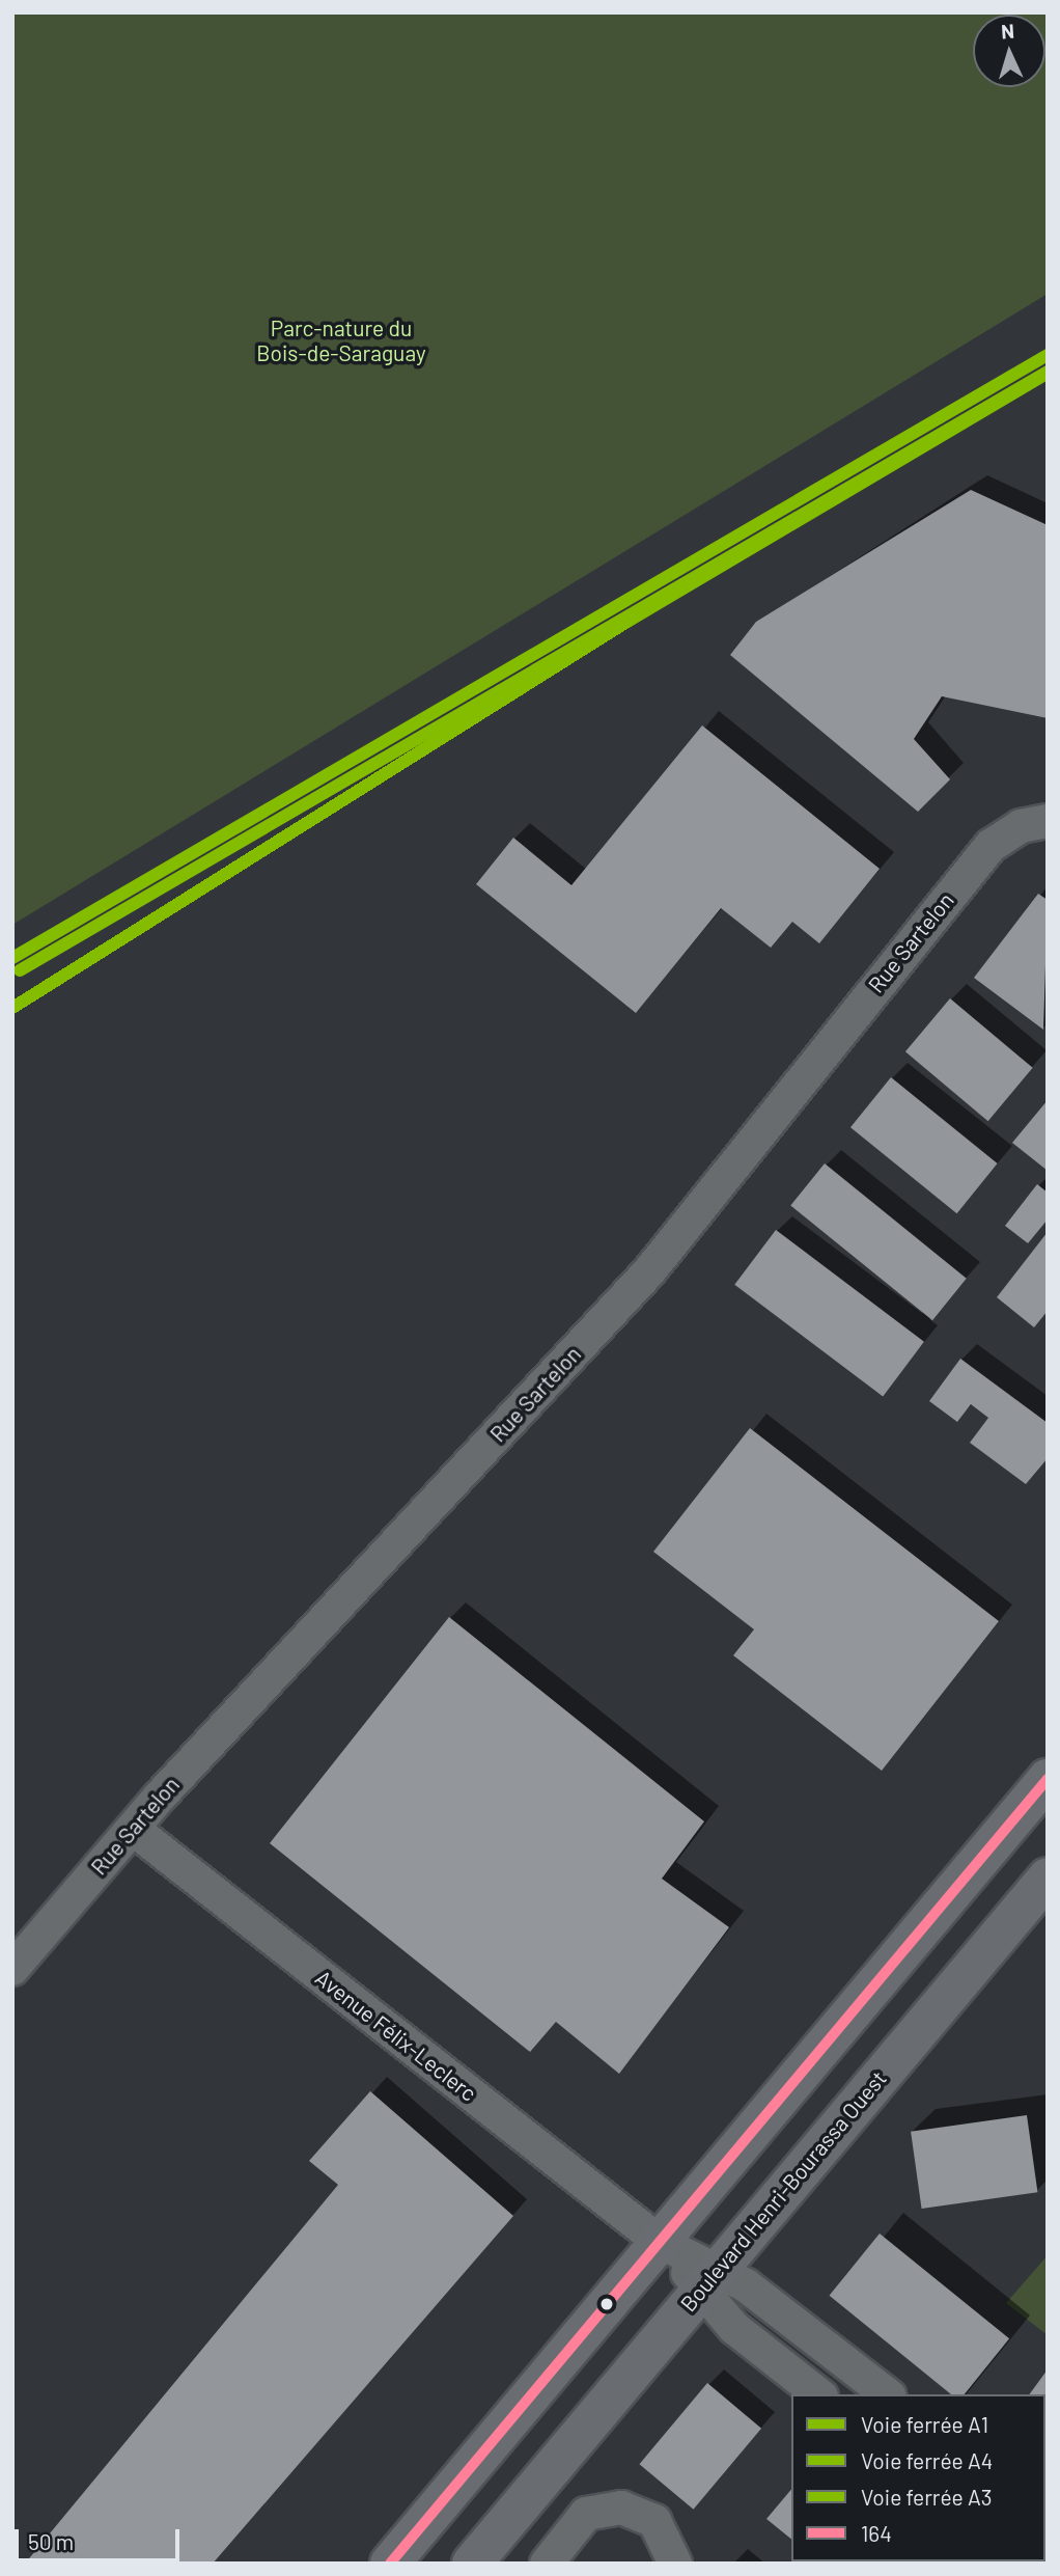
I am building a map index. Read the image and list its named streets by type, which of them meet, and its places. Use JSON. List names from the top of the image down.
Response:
{
  "streets": {
    "main road": ["Boulevard Henri-Bourassa Ouest"],
    "street": ["Rue Sartelon", "Avenue Félix-Leclerc"]
  },
  "crossings": [
    ["Rue Sartelon", "Avenue Félix-Leclerc"],
    ["Avenue Félix-Leclerc", "Boulevard Henri-Bourassa Ouest"]
  ],
  "parks": ["Parc-nature du Bois-de-Saraguay"],
  "lines": [
    "rail line A4",
    "rail line A3",
    "rail line A1",
    "transit line 164"
  ],
  "legend": [
    "Voie ferrée A1",
    "Voie ferrée A4",
    "Voie ferrée A3",
    "164"
  ],
  "scale_bar": "50 m",
  "north": "top"
}
